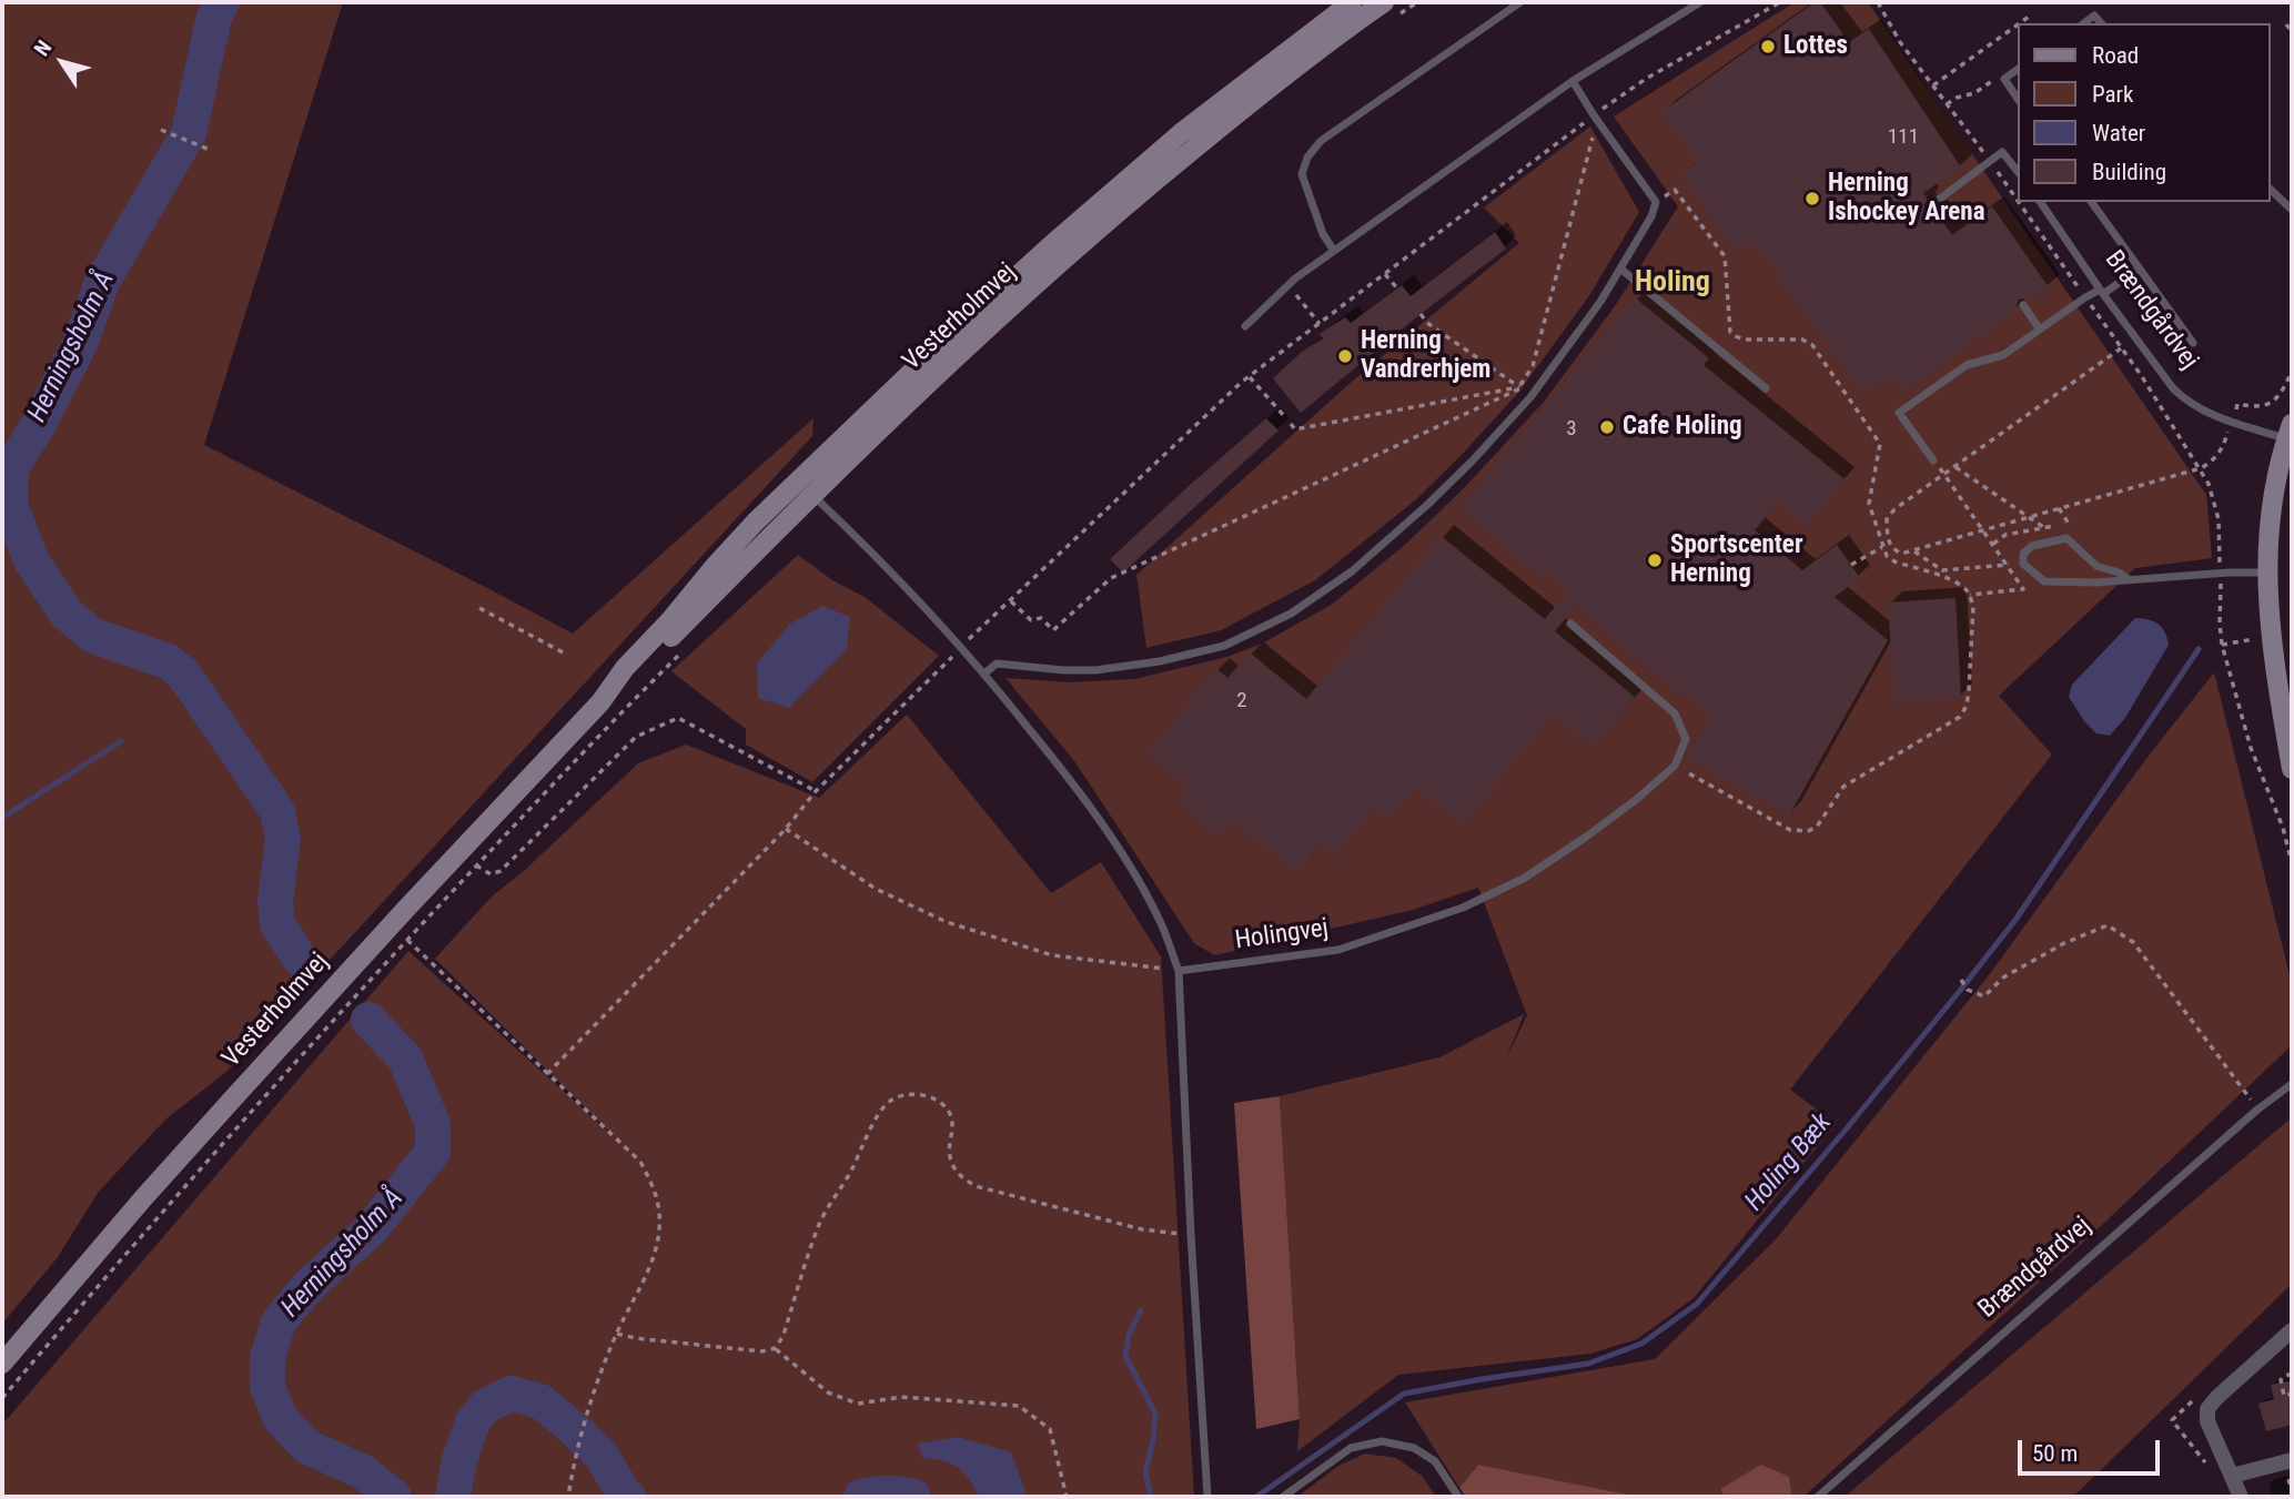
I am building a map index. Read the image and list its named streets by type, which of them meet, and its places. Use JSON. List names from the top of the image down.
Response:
{
  "streets": {
    "street": ["Brændgårdvej", "Vesterholmvej"],
    "lane": ["Holingvej"]
  },
  "districts": ["Holing"],
  "water": ["Herningsholm Å", "Holing Bæk"],
  "places": [
    "Lottes",
    "Herning Ishockey Arena",
    "Herning Vandrerhjem",
    "Cafe Holing",
    "Sportscenter Herning"
  ],
  "house_numbers": ["111", "3", "2"],
  "legend": [
    "Road",
    "Park",
    "Water",
    "Building"
  ],
  "scale_bar": "50 m",
  "north": "top left"
}
